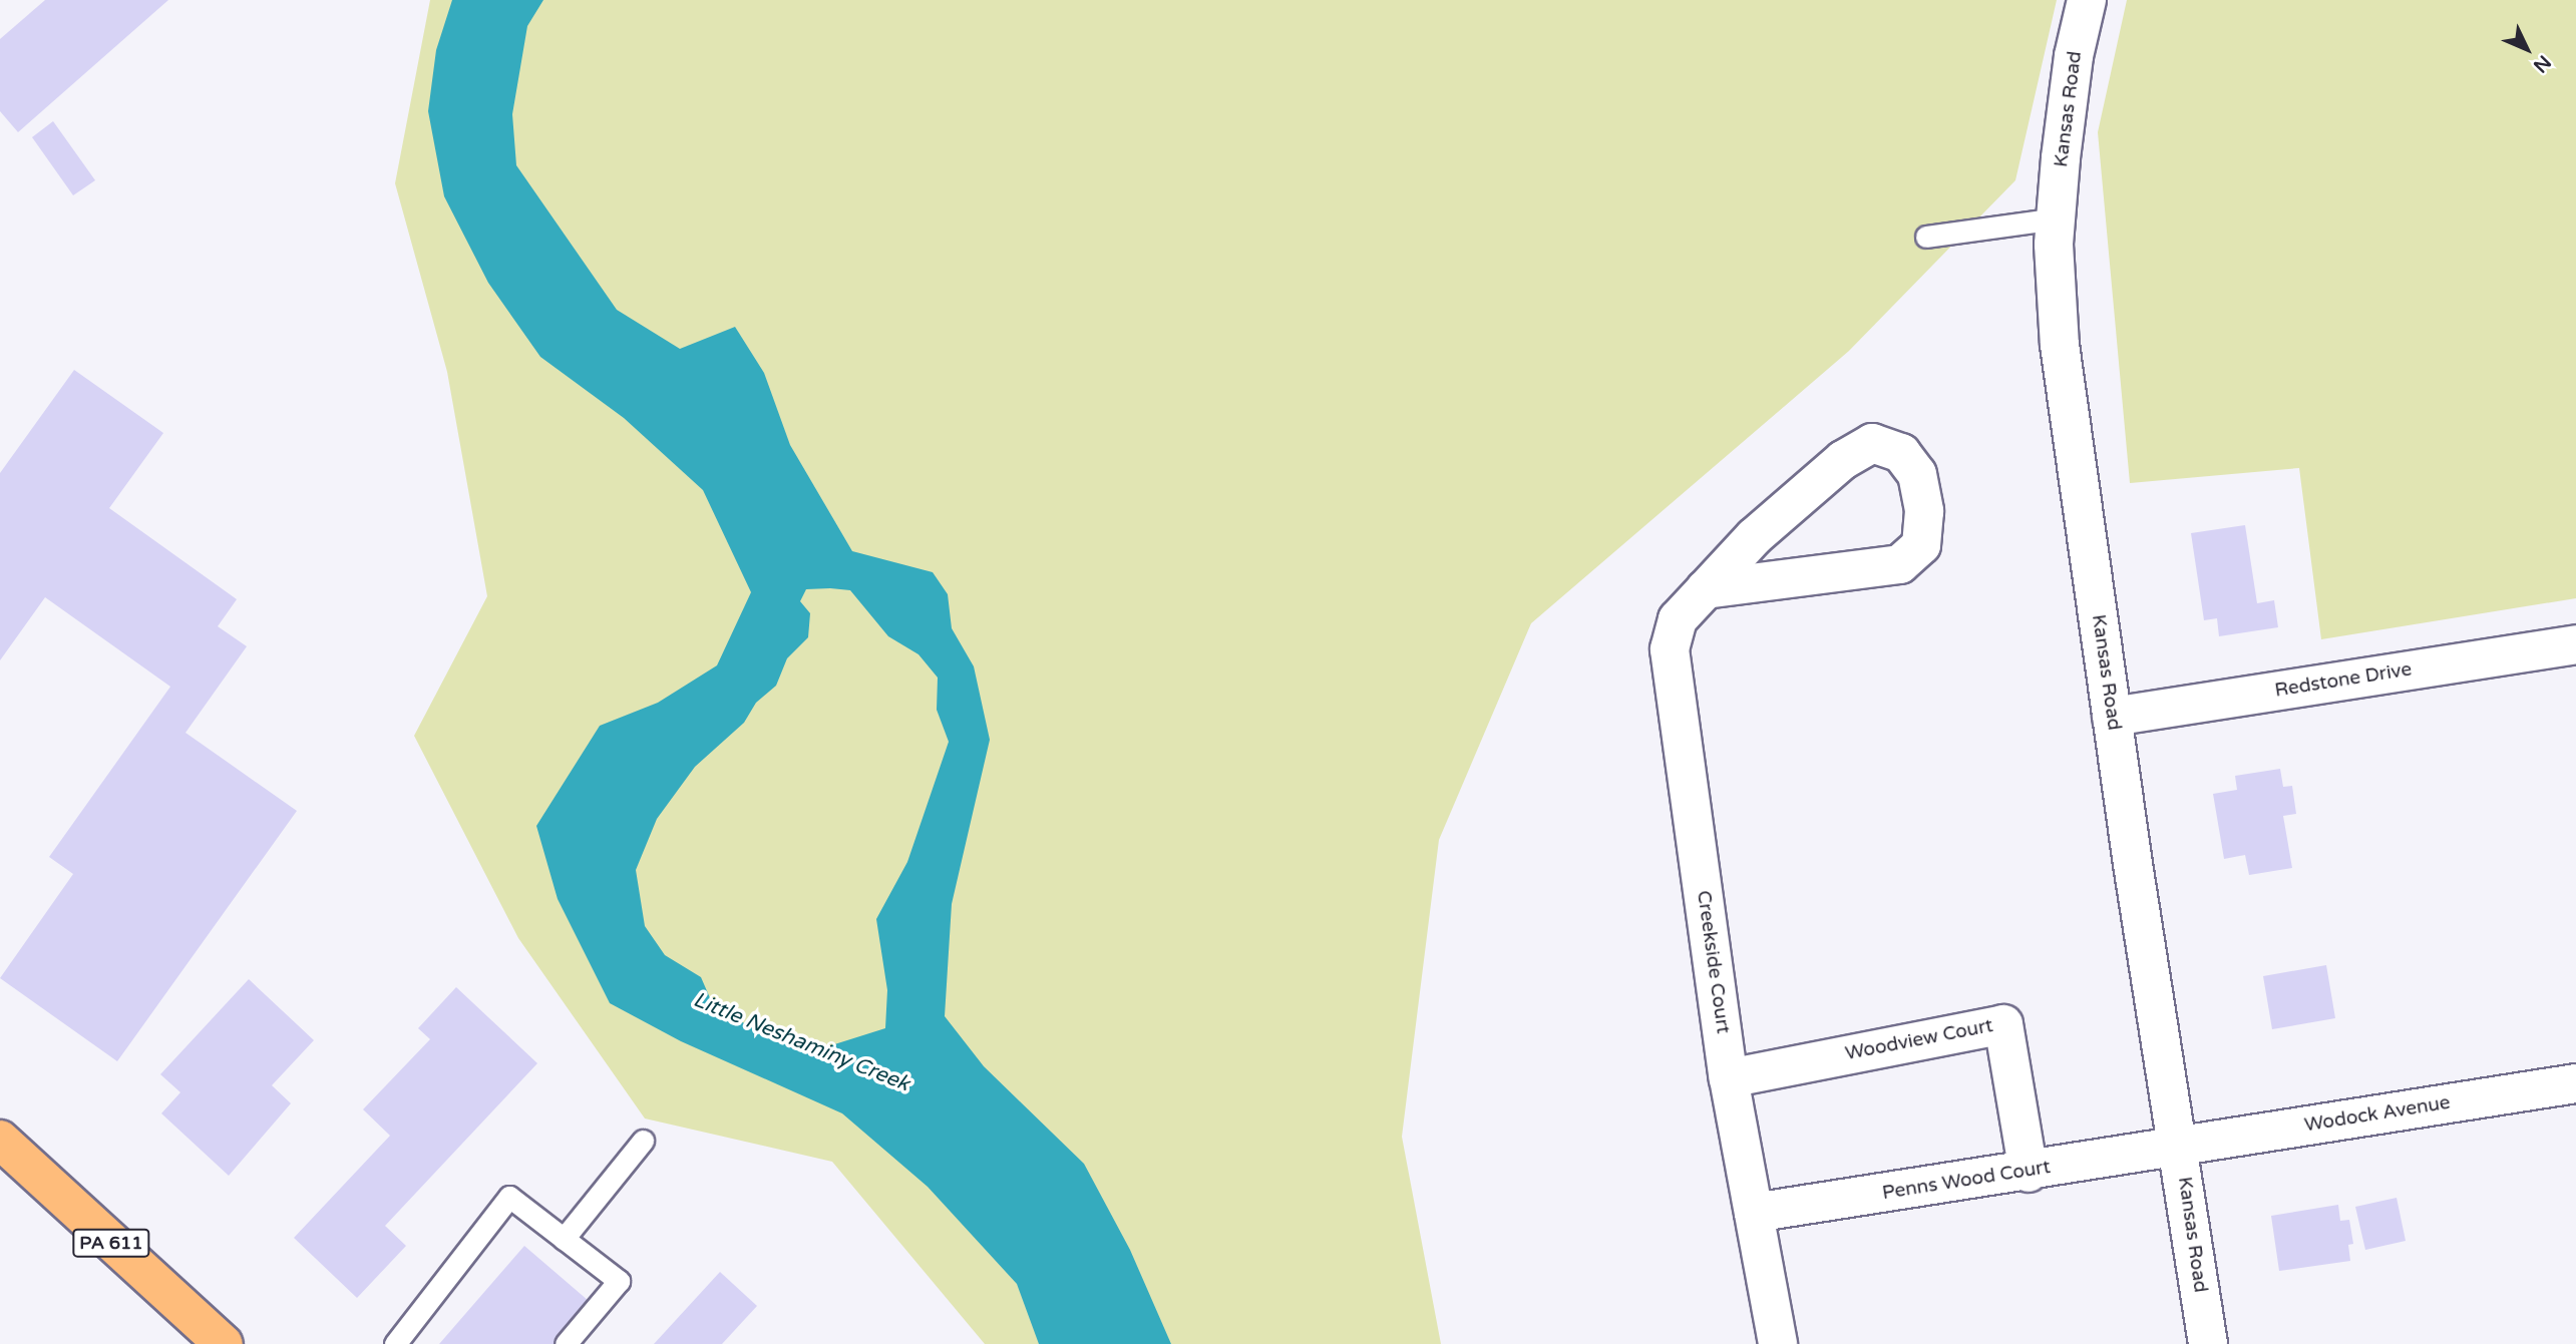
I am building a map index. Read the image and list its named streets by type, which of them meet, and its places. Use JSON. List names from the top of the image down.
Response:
{
  "streets": {
    "highway": ["PA 611"],
    "street": [
      "Kansas Road",
      "Redstone Drive",
      "Creekside Court",
      "Woodview Court",
      "Wodock Avenue",
      "Penns Wood Court"
    ]
  },
  "crossings": [
    ["Kansas Road", "Redstone Drive"],
    ["Kansas Road", "Wodock Avenue"],
    ["Kansas Road", "Penns Wood Court"],
    ["Creekside Court", "Woodview Court"],
    ["Creekside Court", "Penns Wood Court"],
    ["Woodview Court", "Penns Wood Court"],
    ["Wodock Avenue", "Penns Wood Court"]
  ],
  "water": ["Little Neshaminy Creek"],
  "north": "bottom right"
}
